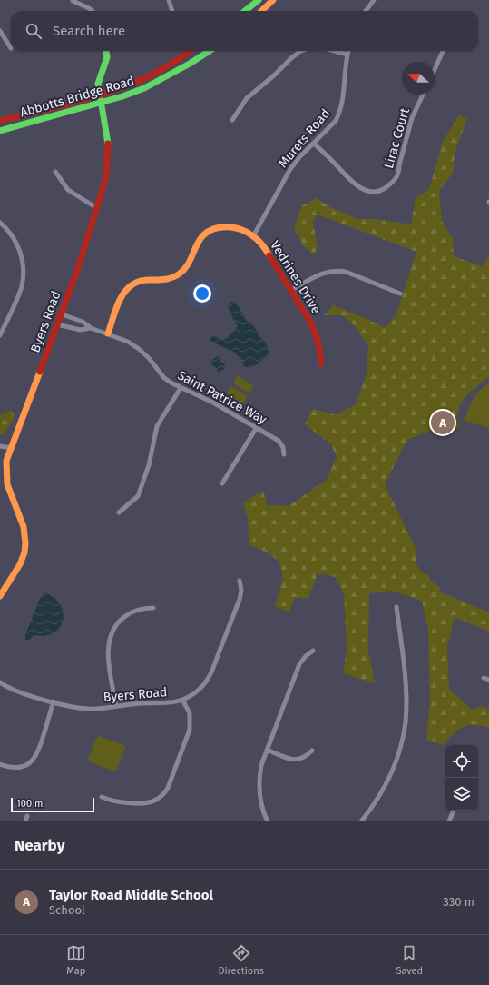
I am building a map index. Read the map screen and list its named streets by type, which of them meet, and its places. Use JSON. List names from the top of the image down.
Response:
{
  "streets": {
    "street": [
      "Abbotts Bridge Road",
      "Murets Road",
      "Lirac Court",
      "Vedrines Drive",
      "Byers Road",
      "Saint Patrice Way"
    ]
  },
  "crossings": [
    ["Abbotts Bridge Road", "Byers Road"],
    ["Murets Road", "Lirac Court"],
    ["Murets Road", "Vedrines Drive"],
    ["Vedrines Drive", "Saint Patrice Way"],
    ["Byers Road", "Saint Patrice Way"]
  ],
  "scale_bar": "100 m",
  "north": "left",
  "page": {
    "search": "Search here",
    "pins": "A",
    "scale": "100 m",
    "heading": "Nearby",
    "list": [
      {
        "mark": "A",
        "name": "Taylor Road Middle School",
        "note": "School",
        "value": "330 m"
      }
    ],
    "nav": ["Map", "Directions", "Saved"]
  }
}
